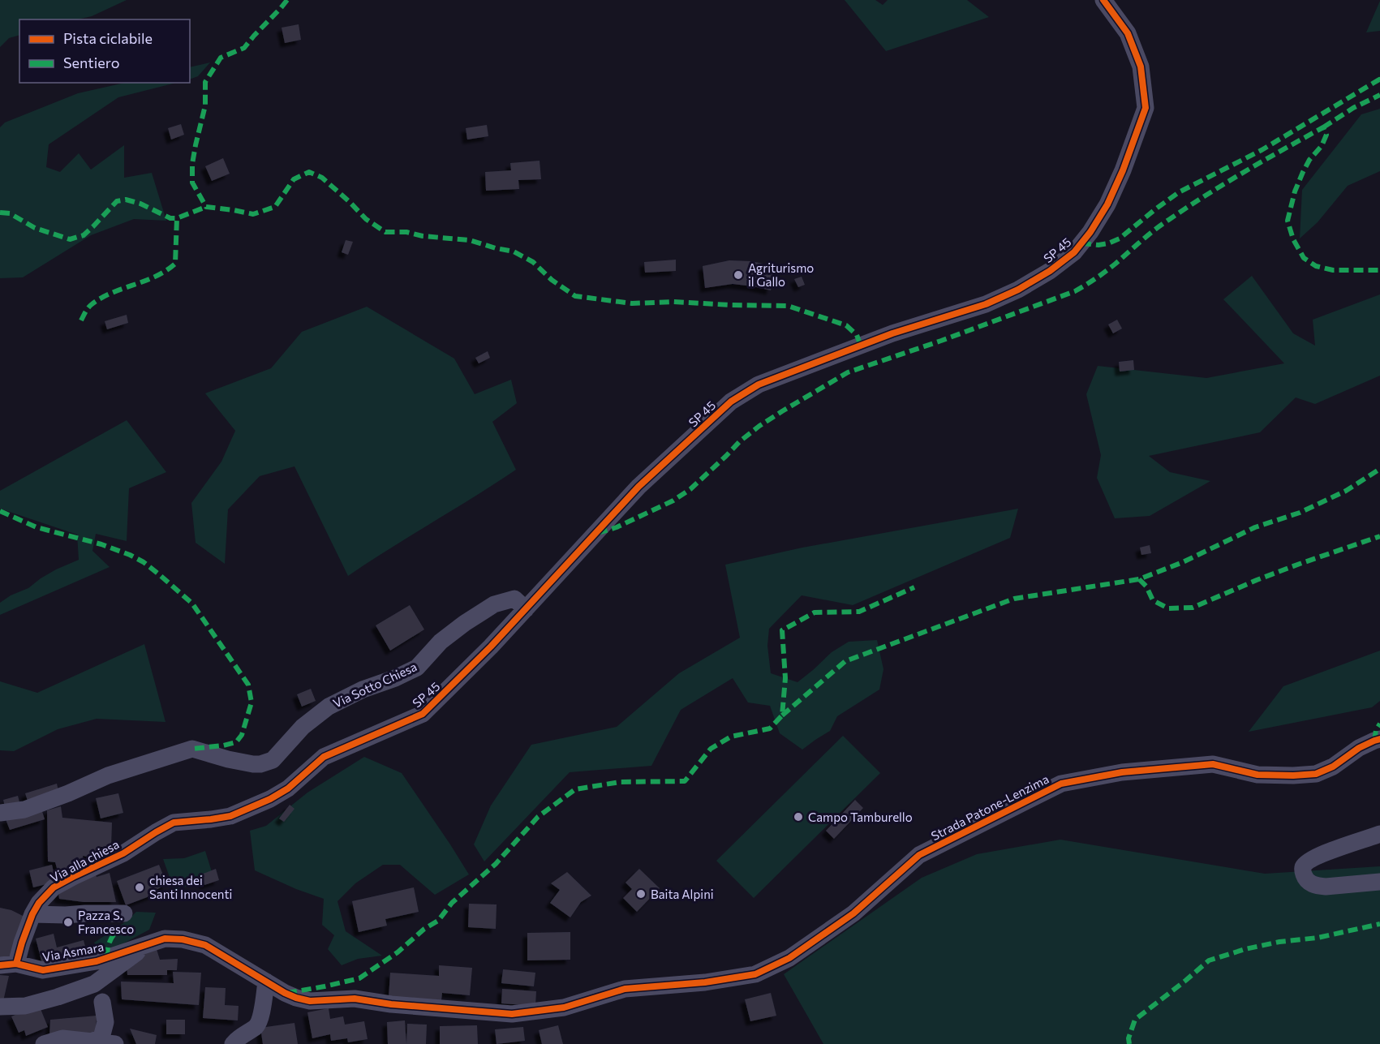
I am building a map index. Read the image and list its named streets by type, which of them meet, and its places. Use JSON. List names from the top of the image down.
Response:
{
  "streets": {
    "street": [
      "SP 45",
      "Via Sotto Chiesa",
      "Strada Patone-Lenzima",
      "Via alla chiesa",
      "Via Asmara"
    ]
  },
  "crossings": [
    ["SP 45", "Via Sotto Chiesa"],
    ["SP 45", "Via alla chiesa"],
    ["Via alla chiesa", "Via Asmara"]
  ],
  "places": [
    "Agriturismo il Gallo",
    "Campo Tamburello",
    "chiesa dei Santi Innocenti",
    "Baita Alpini",
    "Pazza S. Francesco"
  ],
  "legend": ["Pista ciclabile", "Sentiero"]
}
